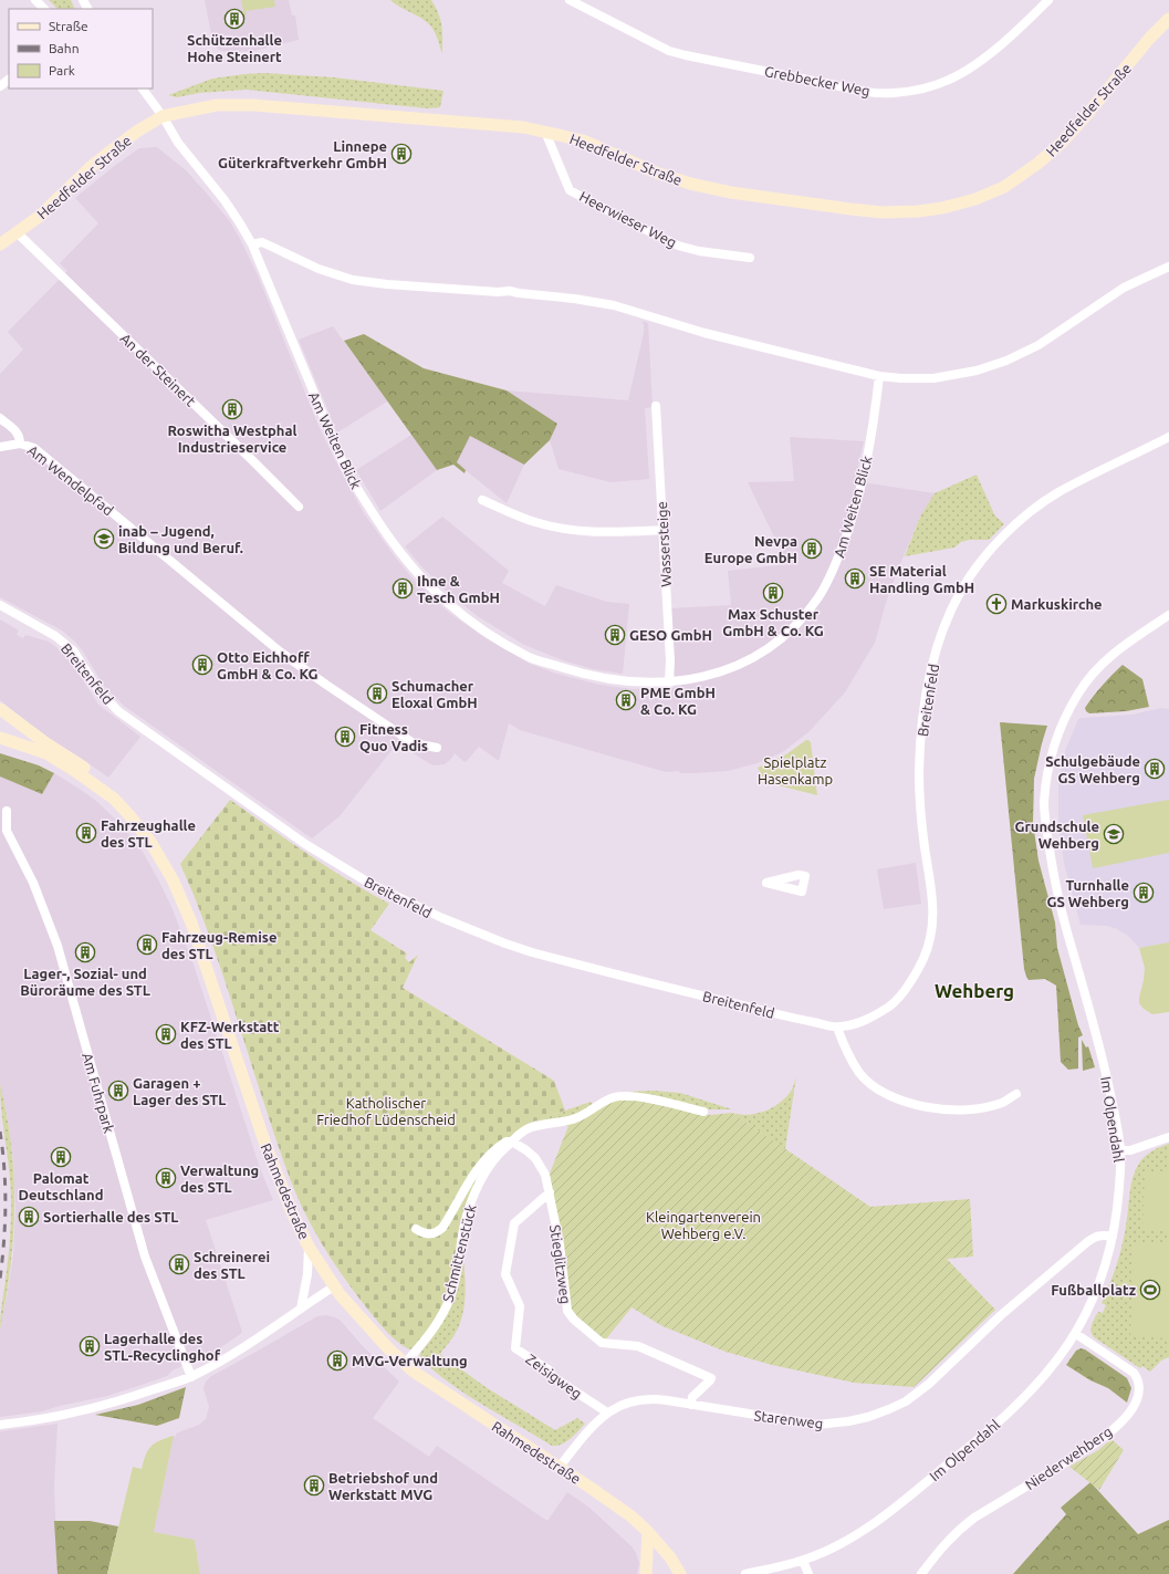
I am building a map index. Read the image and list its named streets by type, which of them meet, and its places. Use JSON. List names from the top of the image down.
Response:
{
  "streets": {
    "main road": ["Heedfelder Straße", "Rahmedestraße"],
    "street": [
      "Grebbecker Weg",
      "Heerwieser Weg",
      "An der Steinert",
      "Am Weiten Blick",
      "Am Wendelpfad",
      "Wassersteige",
      "Breitenfeld",
      "Am Fuhrpark",
      "Im Olpendahl",
      "Schmittenstück",
      "Stieglitzweg",
      "Zeisigweg",
      "Starenweg",
      "Niederwehberg"
    ]
  },
  "crossings": [
    ["Heedfelder Straße", "Heerwieser Weg"],
    ["Heedfelder Straße", "An der Steinert"],
    ["Heedfelder Straße", "Am Weiten Blick"],
    ["Am Weiten Blick", "Wassersteige"],
    ["Im Olpendahl", "Starenweg"],
    ["Im Olpendahl", "Niederwehberg"],
    ["Rahmedestraße", "Schmittenstück"],
    ["Rahmedestraße", "Starenweg"],
    ["Schmittenstück", "Stieglitzweg"],
    ["Stieglitzweg", "Zeisigweg"],
    ["Stieglitzweg", "Starenweg"],
    ["Zeisigweg", "Starenweg"]
  ],
  "districts": ["Wehberg"],
  "parks": ["Spielplatz Hasenkamp", "Katholischer Friedhof Lüdenscheid", "Kleingartenverein Wehberg e.V."],
  "places": {
    "building": [
      "Schützenhalle Hohe Steinert",
      "Linnepe Güterkraftverkehr GmbH",
      "Roswitha Westphal Industrieservice",
      "Nevpa Europe GmbH",
      "SE Material Handling GmbH",
      "Ihne & Tesch GmbH",
      "Max Schuster GmbH & Co. KG",
      "GESO GmbH",
      "Otto Eichhoff GmbH & Co. KG",
      "Schumacher Eloxal GmbH",
      "PME GmbH & Co. KG",
      "Fitness Quo Vadis",
      "Schulgebäude GS Wehberg",
      "Fahrzeughalle des STL",
      "Turnhalle GS Wehberg",
      "Fahrzeug-Remise des STL",
      "Lager-, Sozial- und Büroräume des STL",
      "KFZ-Werkstatt des STL",
      "Garagen + Lager des STL",
      "Palomat Deutschland",
      "Verwaltung des STL",
      "Sortierhalle des STL",
      "Schreinerei des STL",
      "Lagerhalle des STL-Recyclinghof",
      "MVG-Verwaltung",
      "Betriebshof und Werkstatt MVG"
    ],
    "school or university": ["inab – Jugend, Bildung und Beruf.", "Grundschule Wehberg"],
    "church": ["Markuskirche"],
    "sports": ["Fußballplatz"]
  },
  "legend": ["Straße", "Bahn", "Park"]
}
